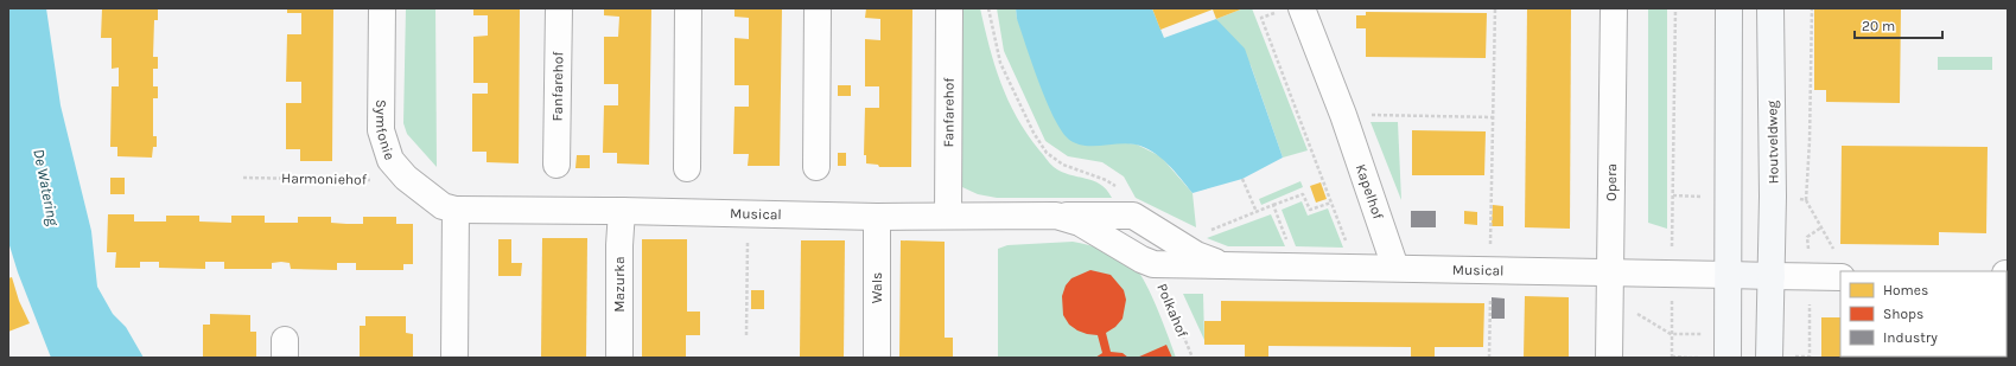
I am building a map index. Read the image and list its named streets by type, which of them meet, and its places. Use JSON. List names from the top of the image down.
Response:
{
  "streets": {
    "street": [
      "Fanfarehof",
      "Symfonie",
      "Houtveldweg",
      "Opera",
      "Kapelhof",
      "Musical",
      "Mazurka",
      "Wals"
    ],
    "path": ["Harmoniehof", "Polkahof"]
  },
  "crossings": [
    ["Fanfarehof", "Musical"],
    ["Symfonie", "Harmoniehof"],
    ["Symfonie", "Musical"],
    ["Opera", "Musical"],
    ["Kapelhof", "Musical"],
    ["Musical", "Mazurka"],
    ["Musical", "Wals"],
    ["Musical", "Polkahof"]
  ],
  "water": ["De Watering"],
  "legend": ["Homes", "Shops", "Industry"],
  "scale_bar": "20 m"
}
